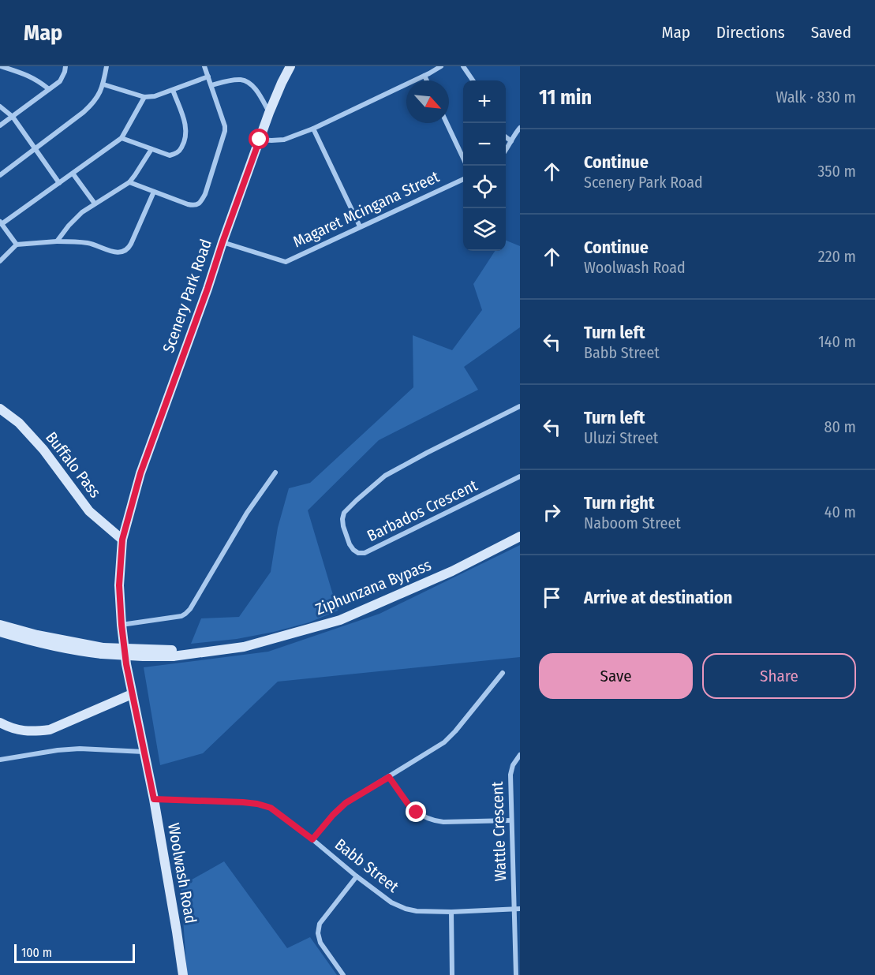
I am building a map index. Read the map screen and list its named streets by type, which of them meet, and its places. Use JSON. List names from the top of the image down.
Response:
{
  "streets": {
    "main road": [
      "Scenery Park Road",
      "Buffalo Pass",
      "Ziphunzana Bypass",
      "Woolwash Road"
    ],
    "street": [
      "Magaret Mcingana Street",
      "Barbados Crescent",
      "Wattle Crescent",
      "Babb Street"
    ]
  },
  "crossings": [
    ["Magaret Mcingana Street", "Scenery Park Road"],
    ["Scenery Park Road", "Buffalo Pass"],
    ["Scenery Park Road", "Woolwash Road"],
    ["Buffalo Pass", "Woolwash Road"],
    ["Wattle Crescent", "Babb Street"],
    ["Babb Street", "Woolwash Road"]
  ],
  "scale_bar": "100 m",
  "north": "bottom right",
  "page": {
    "header": "Map",
    "nav": ["Map", "Directions", "Saved"],
    "heading": ["11 min", "Walk · 830 m"],
    "map_buttons": ["+", "−"],
    "list": [
      ["Continue", "Scenery Park Road", "350 m"],
      ["Continue", "Woolwash Road", "220 m"],
      ["Turn left", "Babb Street", "140 m"],
      ["Turn left", "Uluzi Street", "80 m"],
      ["Turn right", "Naboom Street", "40 m"],
      "Arrive at destination"
    ],
    "buttons": ["Save", "Share"],
    "scale": "100 m"
  }
}
